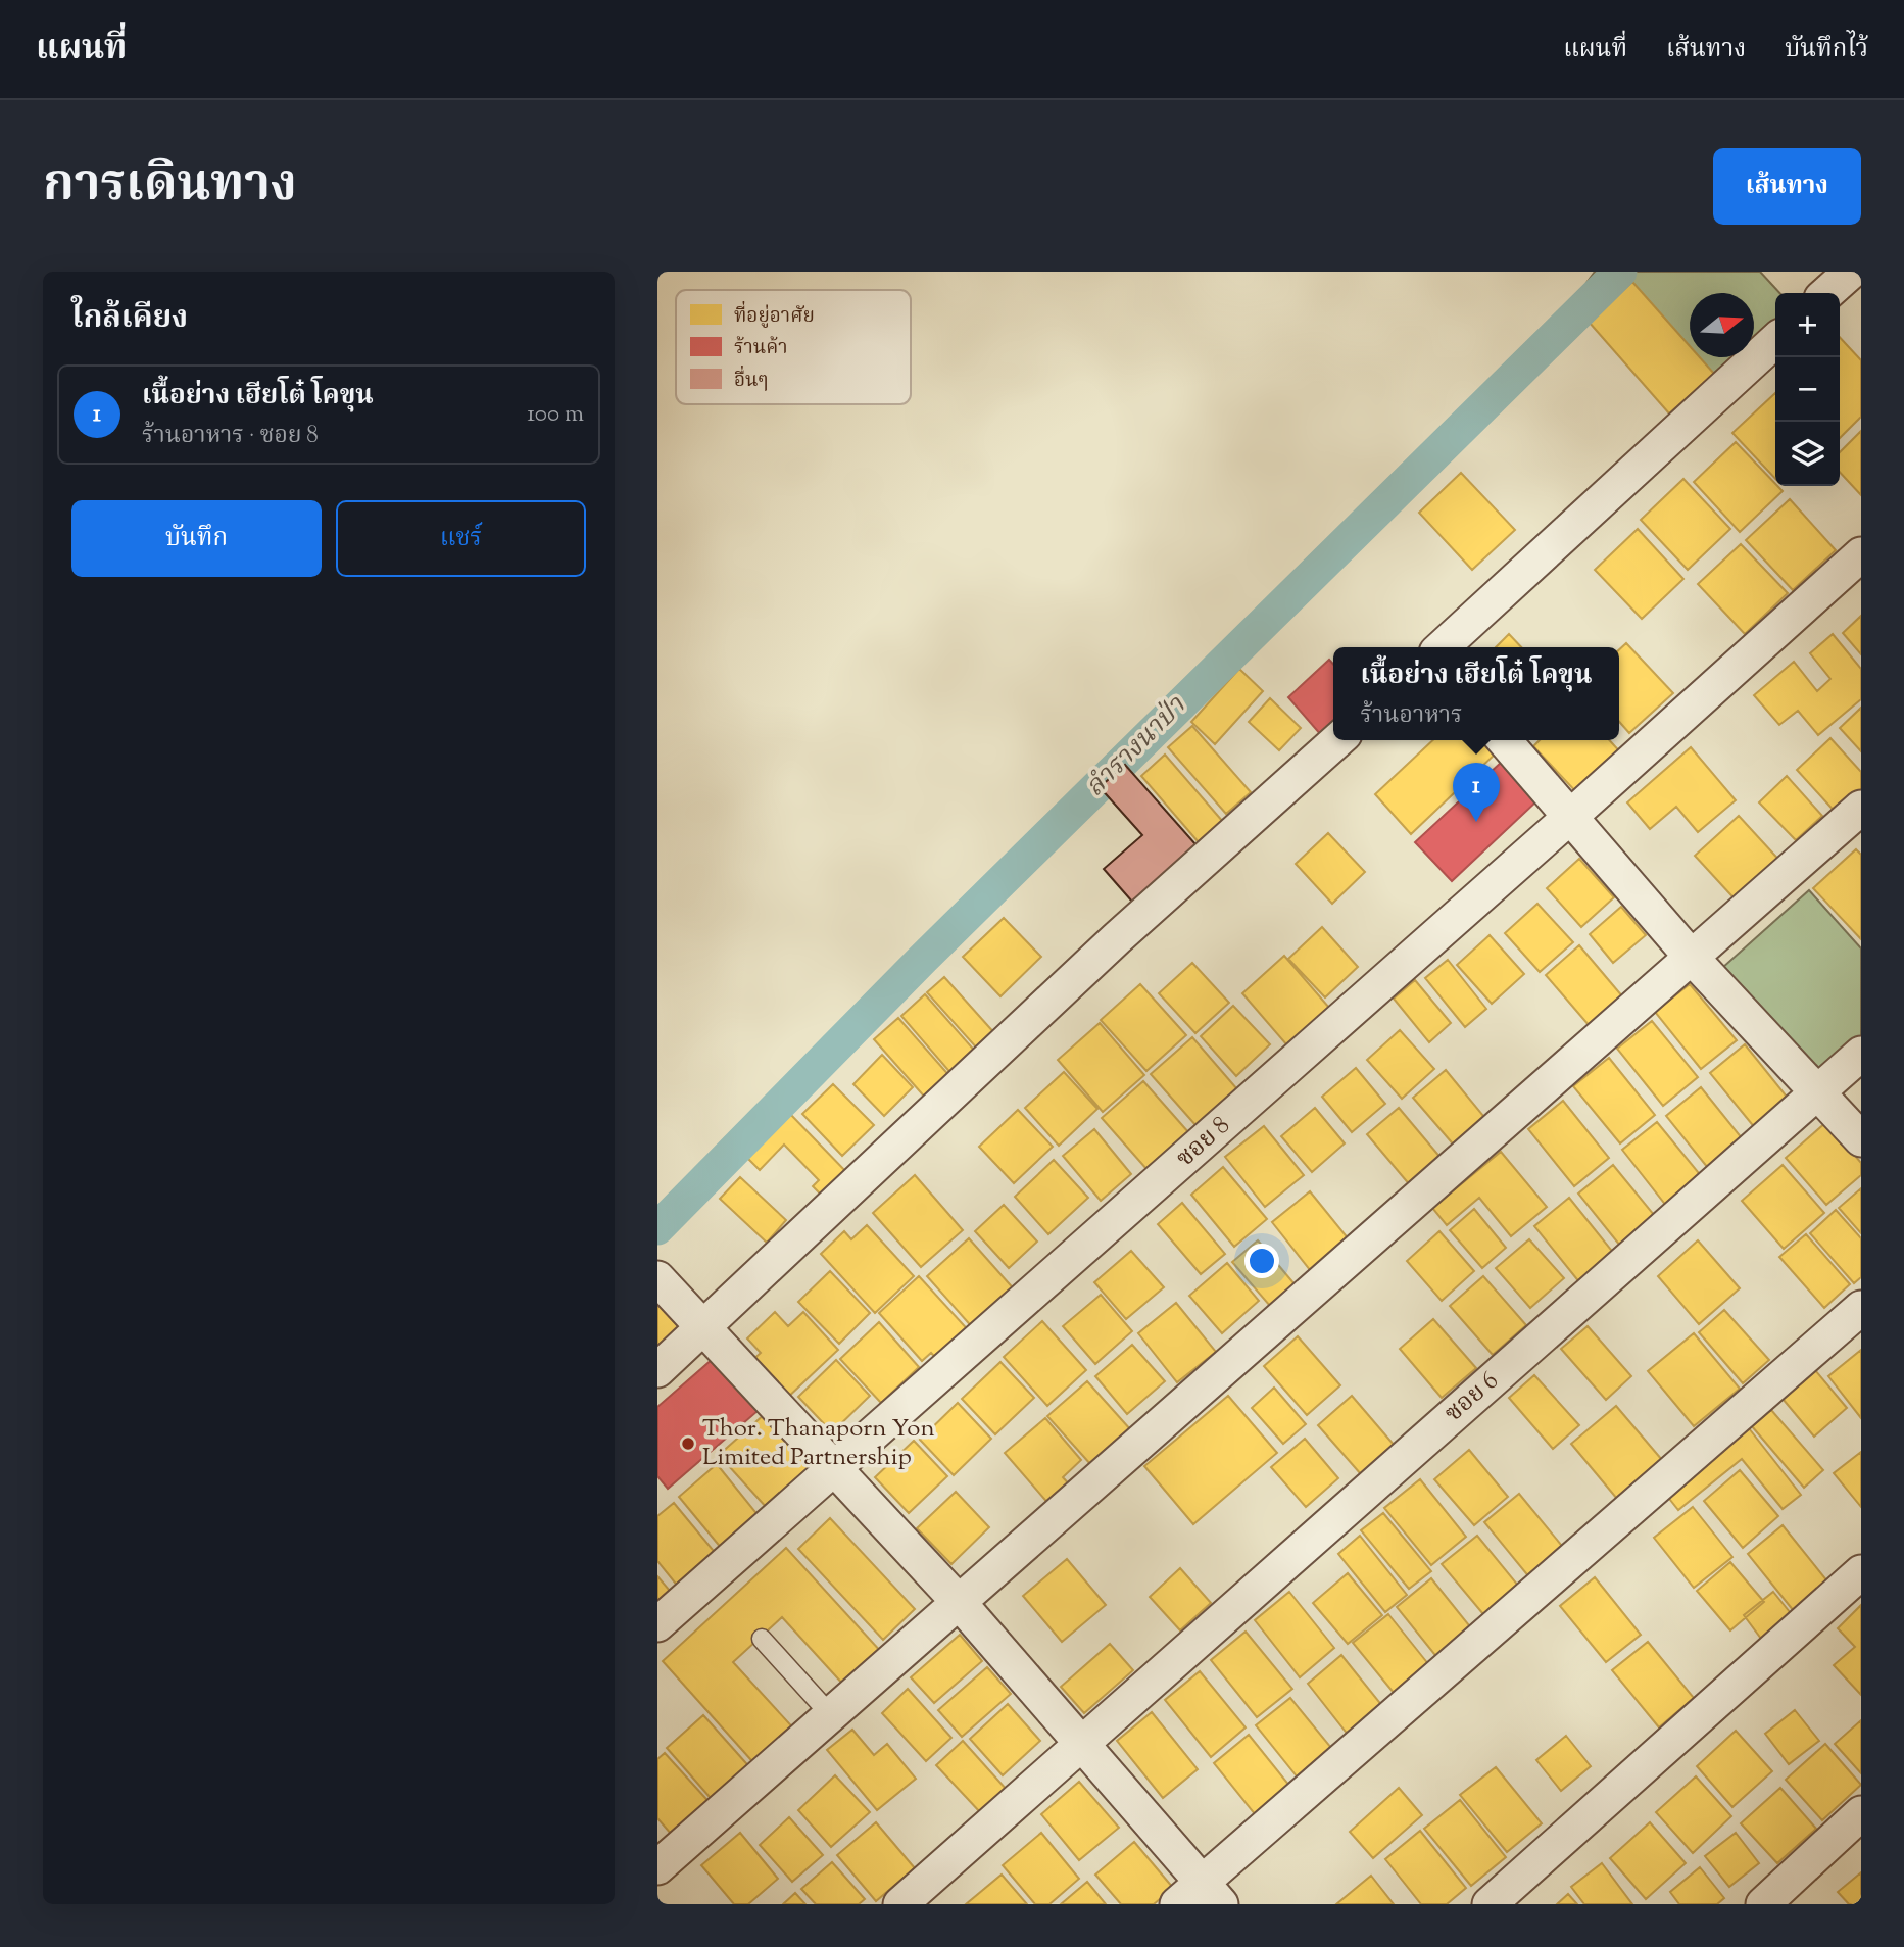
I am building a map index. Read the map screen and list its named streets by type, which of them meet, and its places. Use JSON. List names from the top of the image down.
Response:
{
  "streets": {
    "street": ["ซอย 8", "ซอย 6"]
  },
  "water": ["ลำรางนาป่า"],
  "places": ["Thor. Thanaporn Yon Limited Partnership"],
  "legend": ["ที่อยู่อาศัย", "ร้านค้า", "อื่นๆ"],
  "north": "right",
  "page": {
    "header": "แผนที่",
    "nav": ["แผนที่", "เส้นทาง", "บันทึกไว้"],
    "title": "การเดินทาง",
    "buttons": [
      "เส้นทาง",
      ["บันทึก", "แชร์"]
    ],
    "heading": "ใกล้เคียง",
    "map_buttons": ["+", "−"],
    "list": [
      {
        "mark": "1",
        "name": "เนื้อย่าง เฮียโต๋ โคขุน",
        "note": "ร้านอาหาร · ซอย 8",
        "value": "100 m"
      }
    ],
    "popup": ["เนื้อย่าง เฮียโต๋ โคขุน", "ร้านอาหาร"],
    "pins": "1"
  }
}
